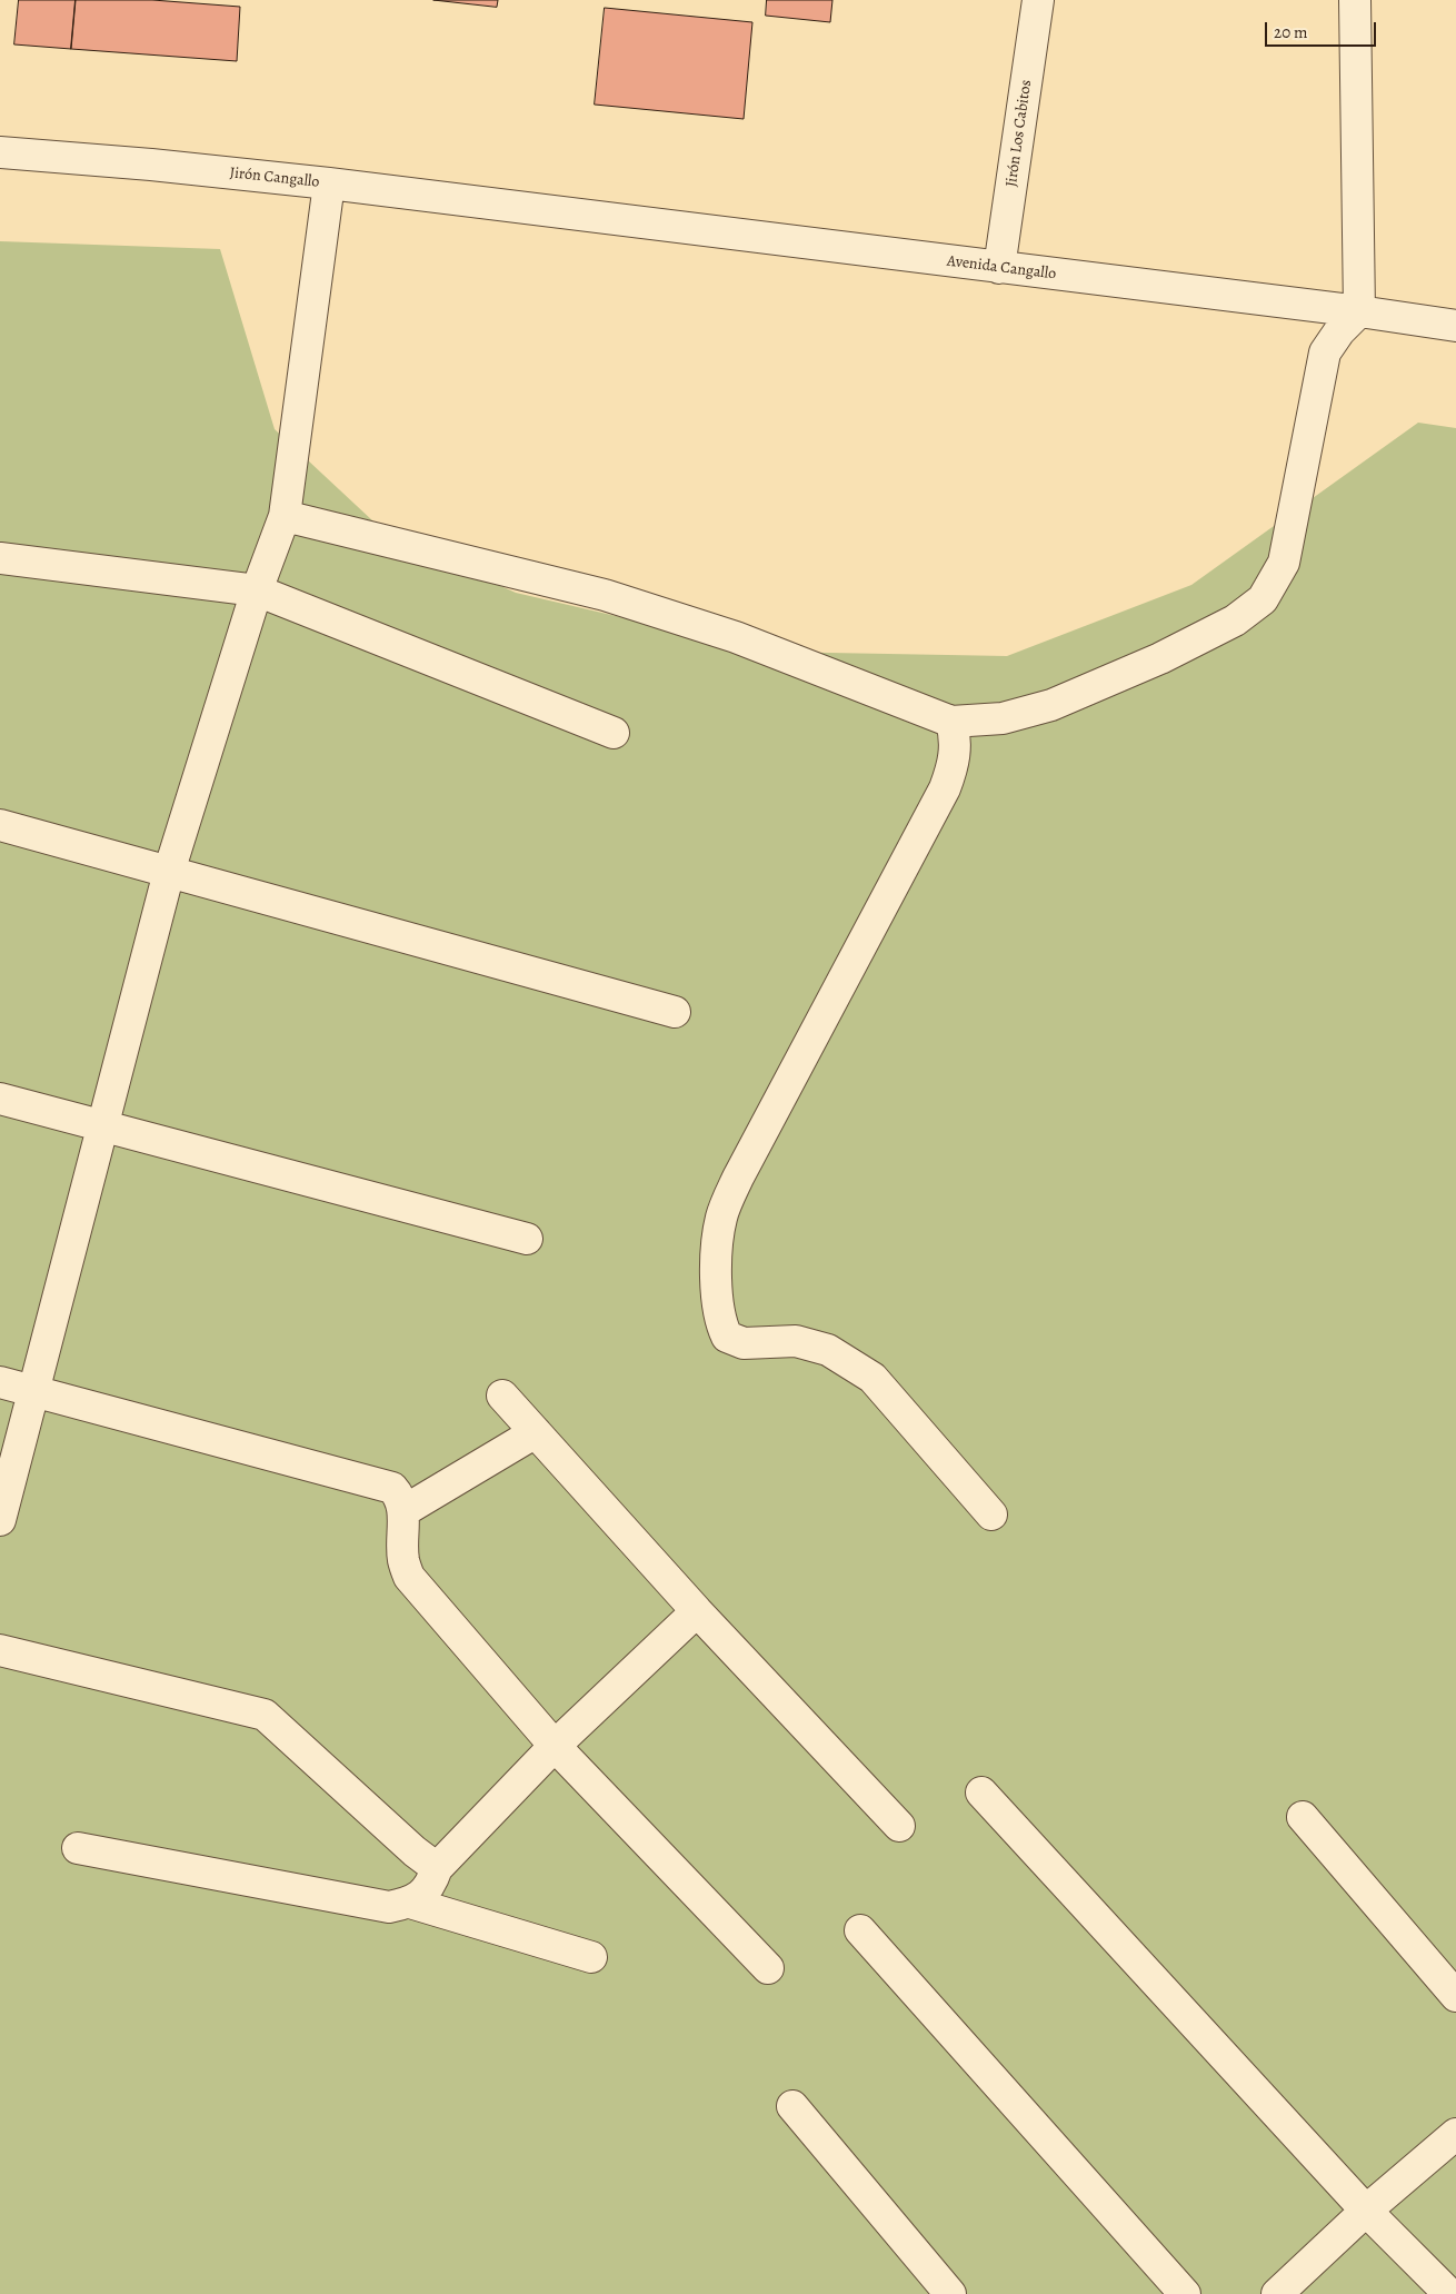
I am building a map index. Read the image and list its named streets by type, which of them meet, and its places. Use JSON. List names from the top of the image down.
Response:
{
  "streets": {
    "street": ["Jirón Los Cabitos", "Jirón Cangallo", "Avenida Cangallo"]
  },
  "crossings": [
    ["Jirón Los Cabitos", "Avenida Cangallo"],
    ["Jirón Cangallo", "Avenida Cangallo"]
  ],
  "scale_bar": "20 m"
}
